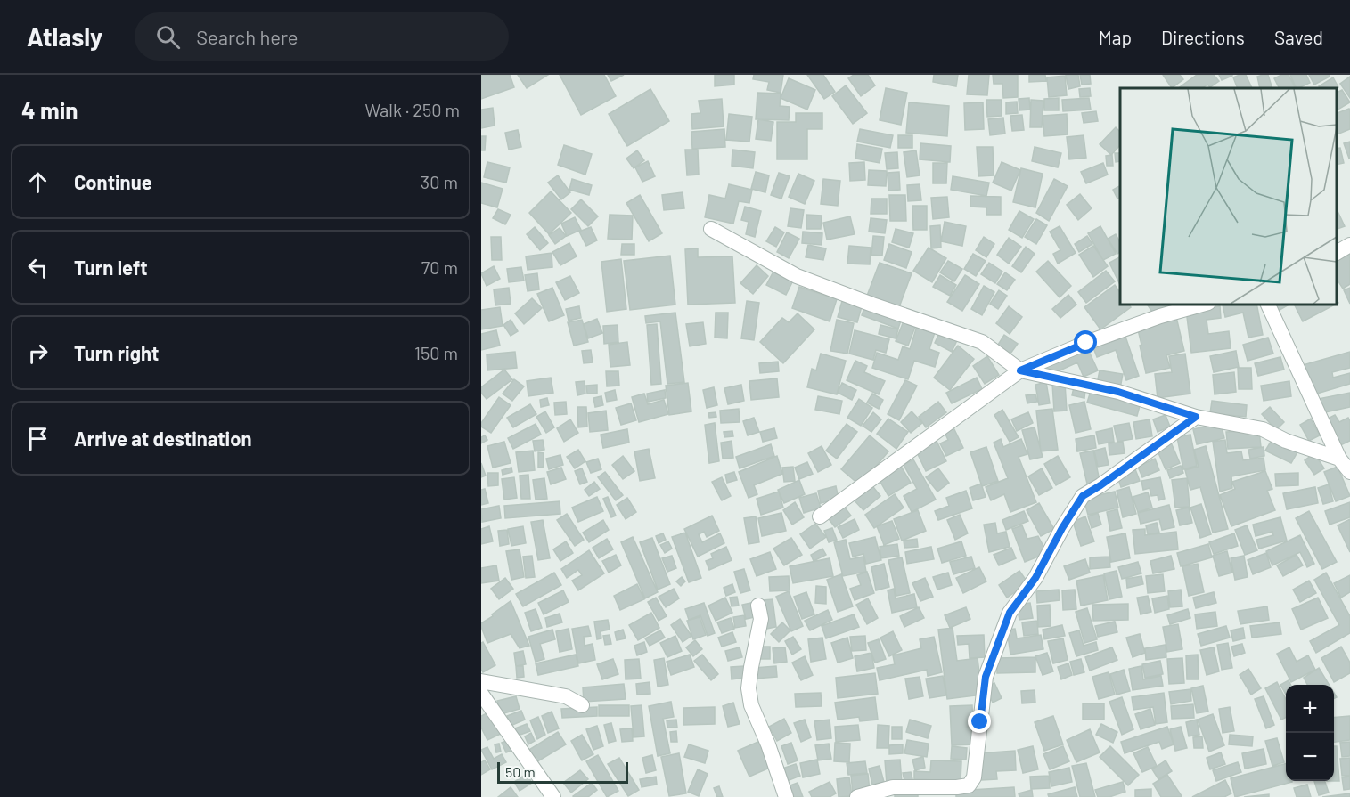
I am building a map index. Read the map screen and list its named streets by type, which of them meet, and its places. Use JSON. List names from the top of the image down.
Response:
{
  "scale_bar": "50 m",
  "page": {
    "header": "Atlasly",
    "search": "Search here",
    "nav": ["Map", "Directions", "Saved"],
    "heading": ["4 min", "Walk · 250 m"],
    "list": [
      ["Continue", "30 m"],
      ["Turn left", "70 m"],
      ["Turn right", "150 m"],
      "Arrive at destination"
    ],
    "map_buttons": ["+", "−"],
    "scale": "50 m"
  }
}
